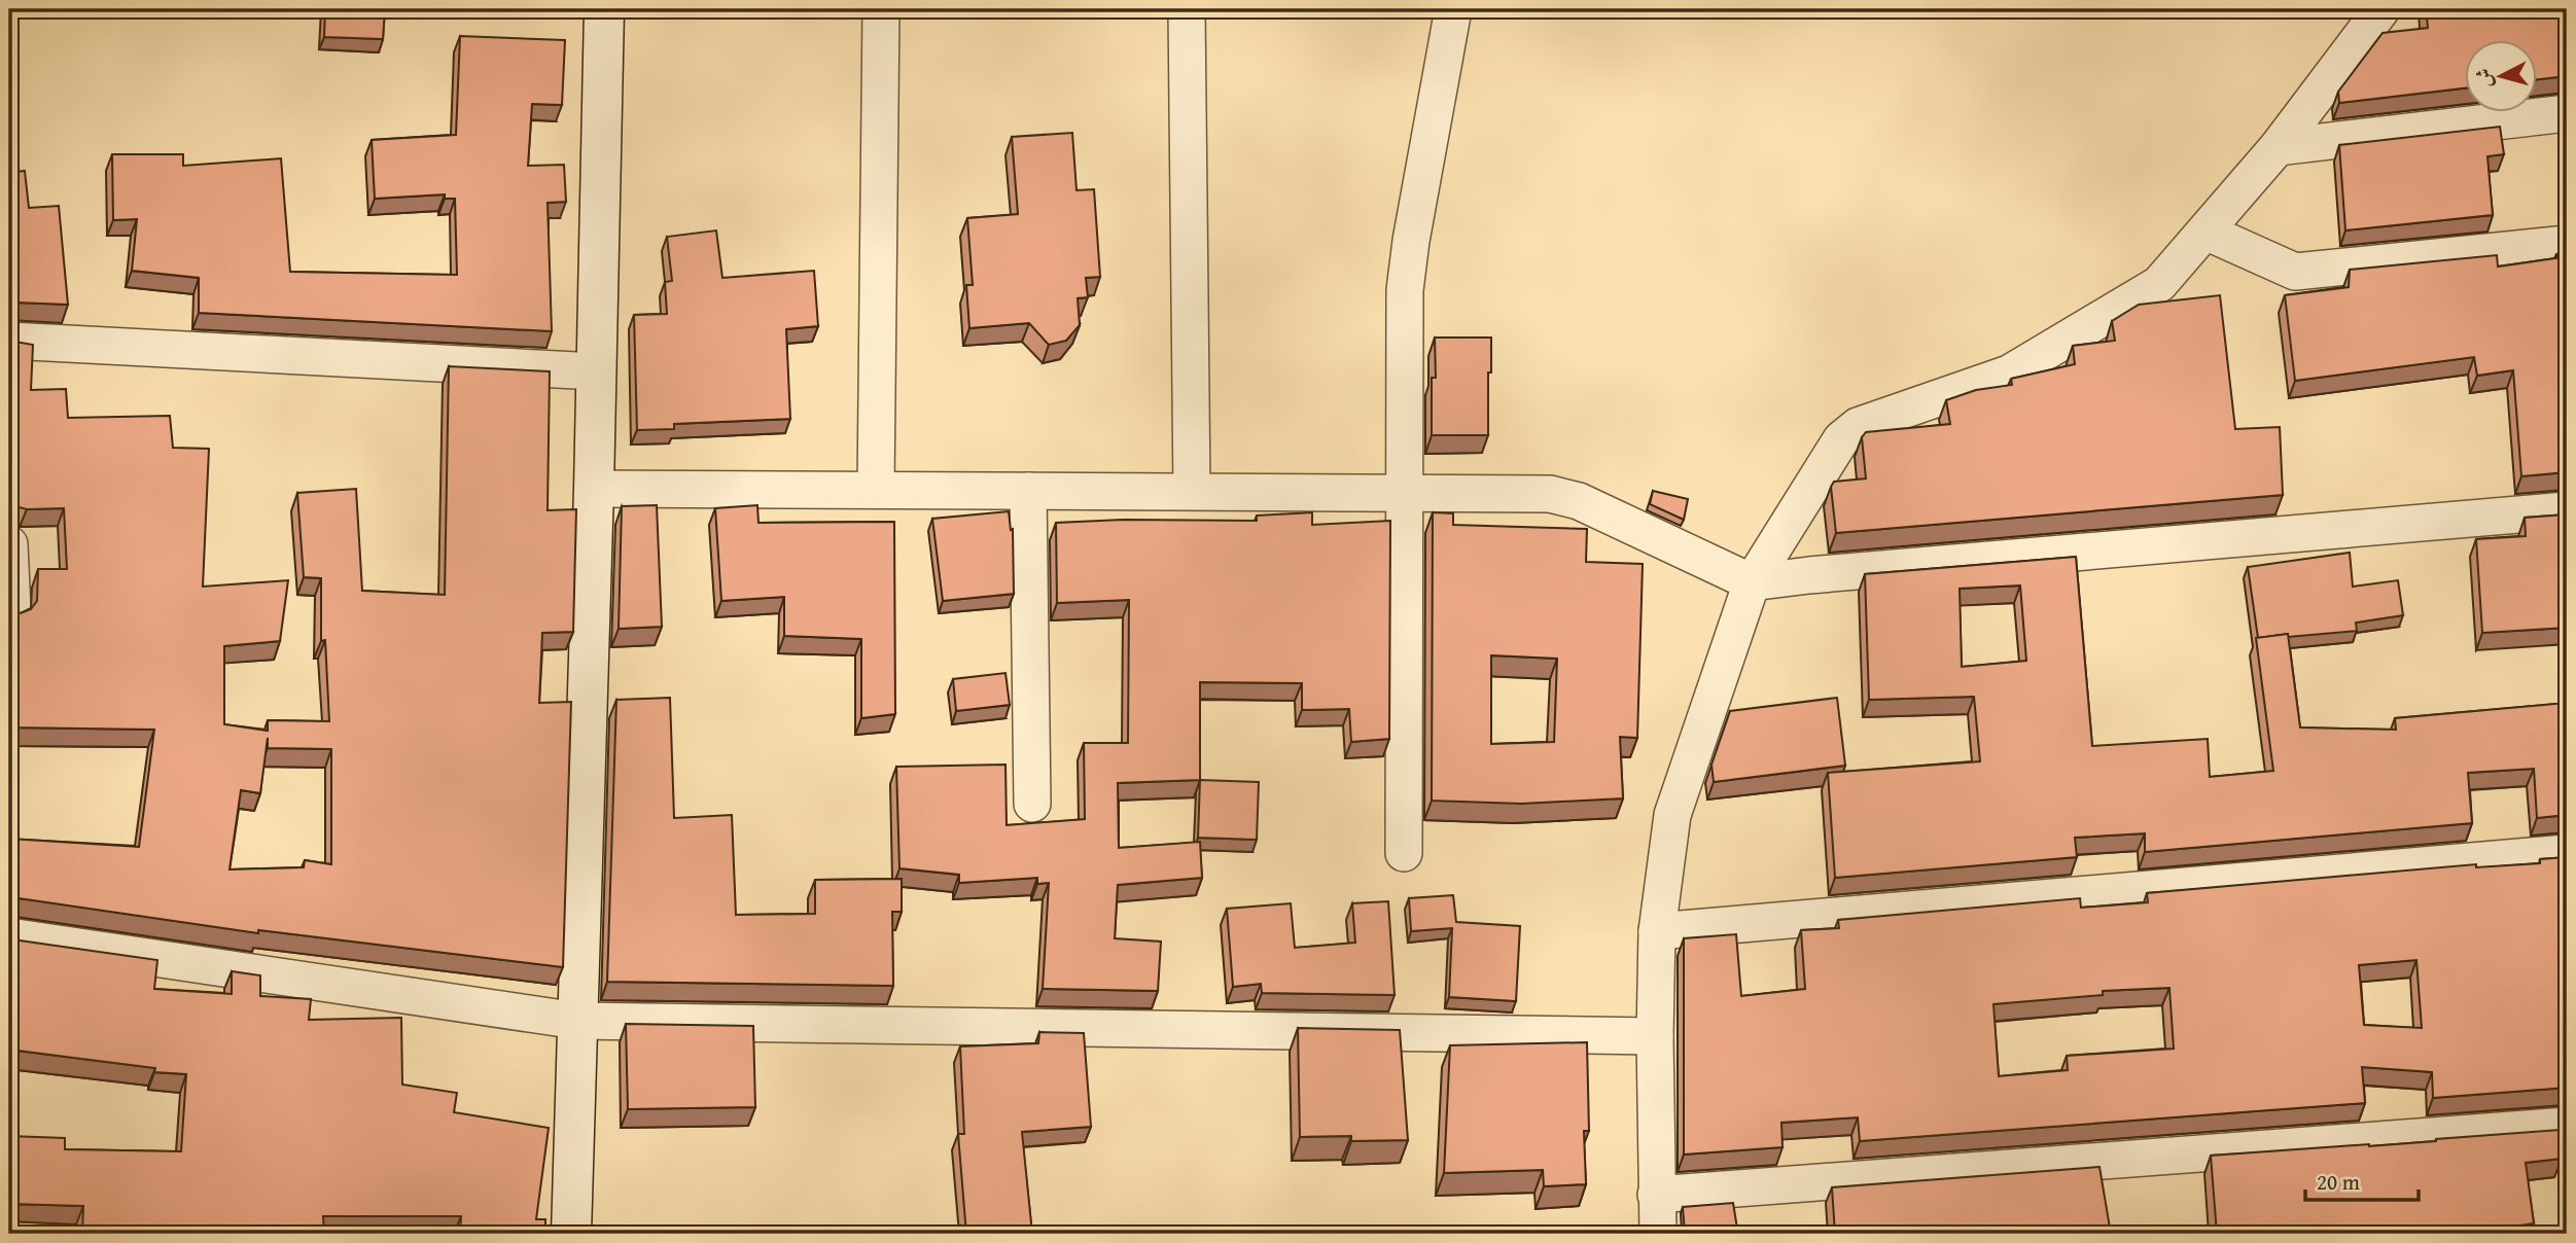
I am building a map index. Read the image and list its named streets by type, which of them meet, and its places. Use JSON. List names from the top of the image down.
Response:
{
  "scale_bar": "20 m",
  "north": "left"
}
